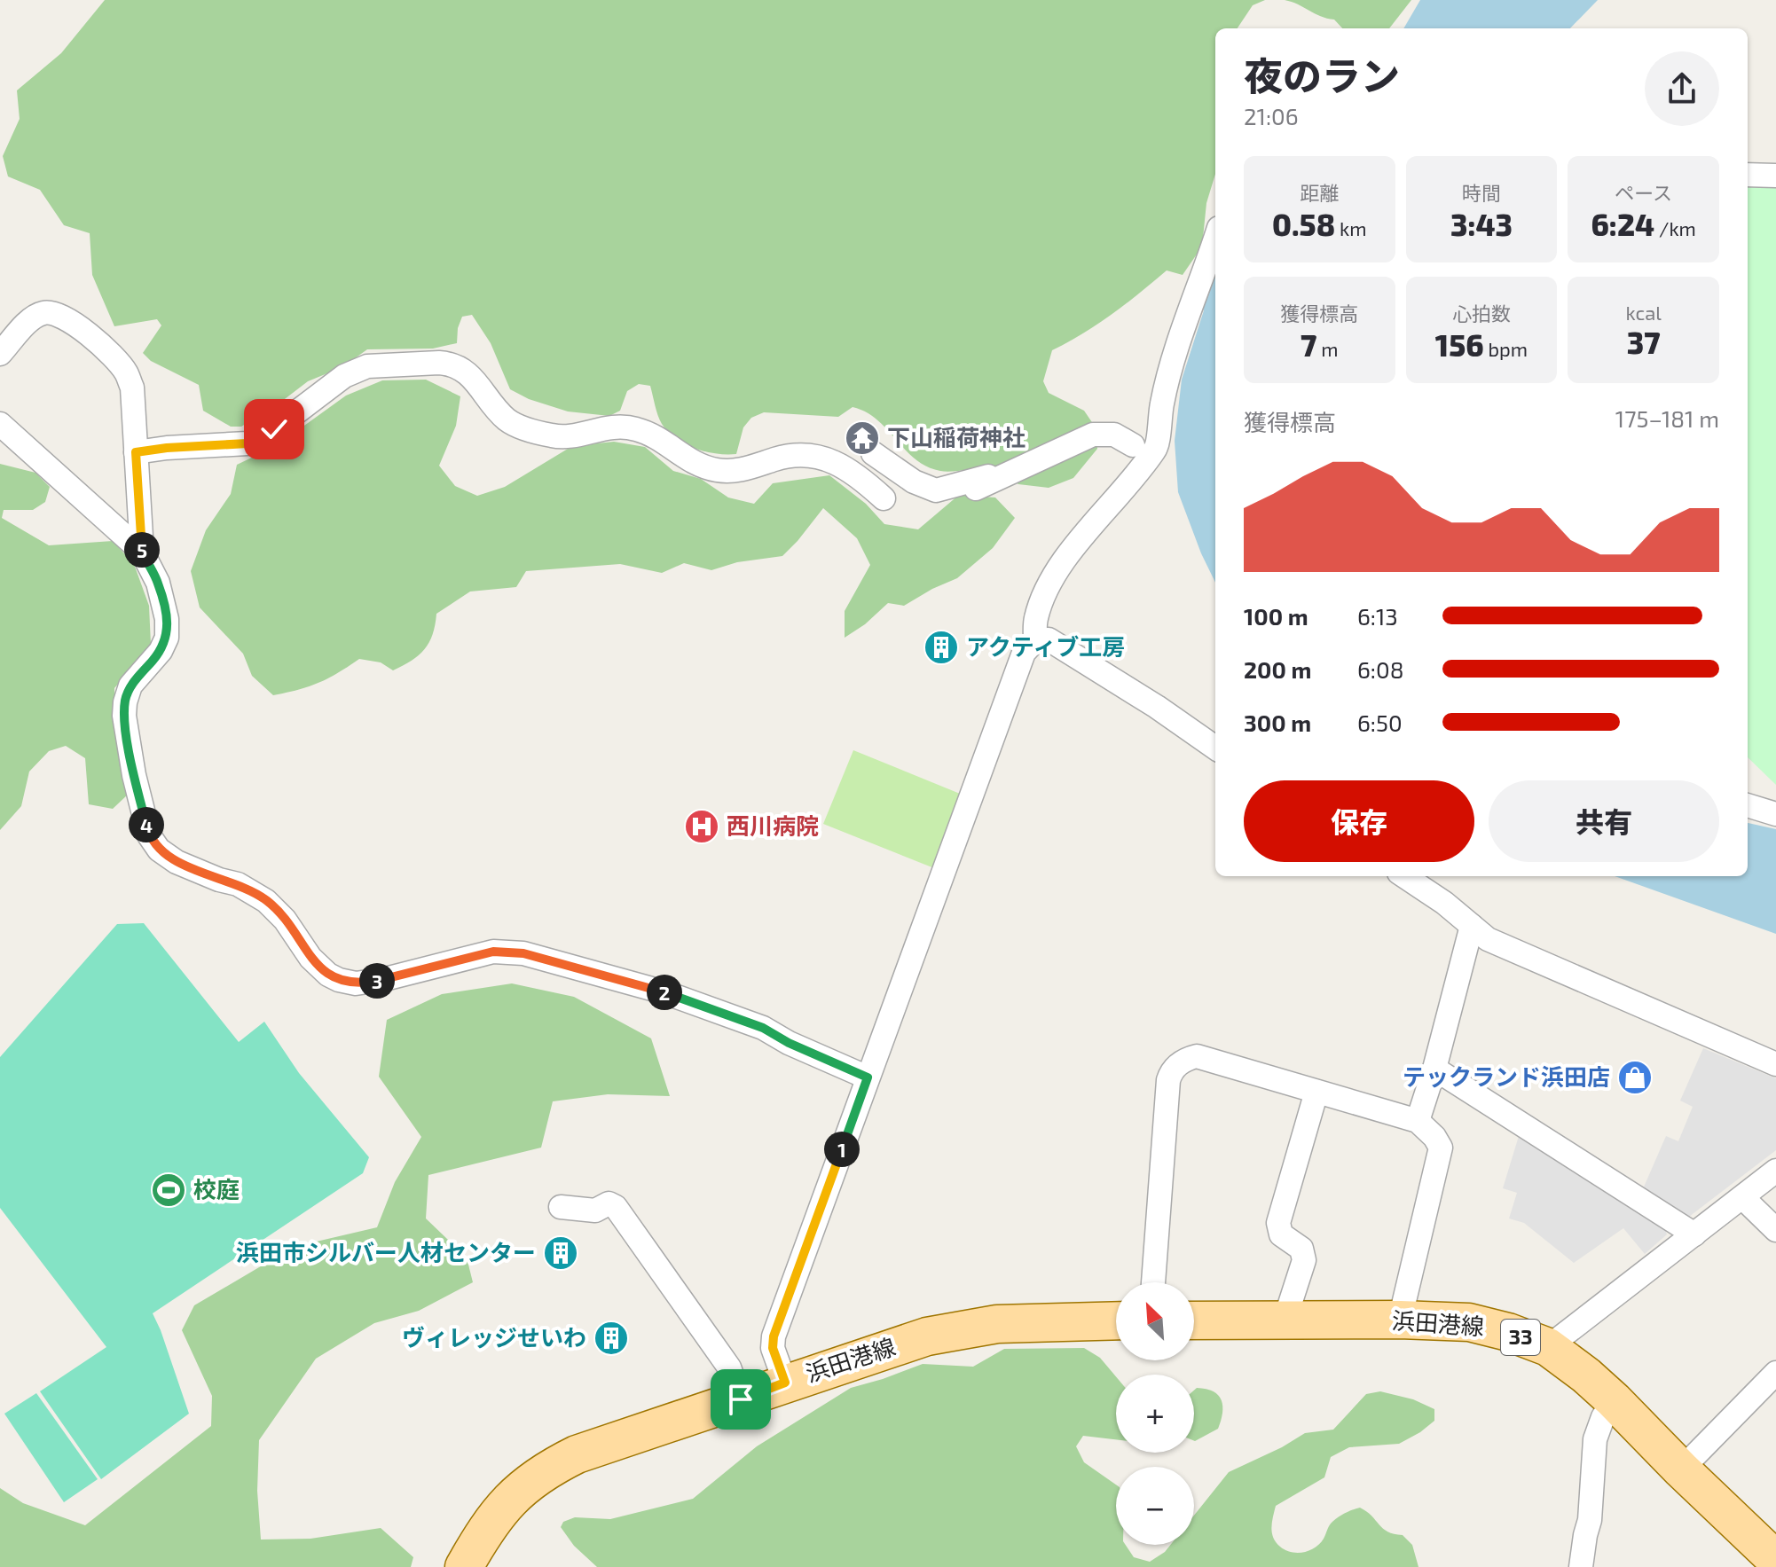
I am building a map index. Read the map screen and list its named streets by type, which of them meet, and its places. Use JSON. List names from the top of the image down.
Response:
{
  "streets": {
    "main road": ["浜田港線", "33"]
  },
  "places": {
    "temple": ["下山稲荷神社"],
    "building": ["アクティブ工房", "浜田市シルバー人材センター", "ヴィレッジせいわ"],
    "hospital": ["西川病院"],
    "shop": ["テックランド浜田店"],
    "sports": ["校庭"]
  },
  "north": "top left",
  "page": {
    "heading": ["夜のラン", "21:06"],
    "stats": [
      ["距離", "0.58 km"],
      ["時間", "3:43"],
      ["ペース", "6:24 /km"],
      ["獲得標高", "7 m"],
      ["心拍数", "156 bpm"],
      ["kcal", "37"]
    ],
    "chart": ["獲得標高", "175–181 m"],
    "pins": [
      "5",
      "4",
      "3",
      "2",
      "1"
    ],
    "list": [
      {
        "name": "100 m",
        "note": "6:13"
      },
      {
        "name": "200 m",
        "note": "6:08"
      },
      {
        "name": "300 m",
        "note": "6:50"
      }
    ],
    "buttons": ["保存", "共有"],
    "map_buttons": ["+", "−"]
  }
}
